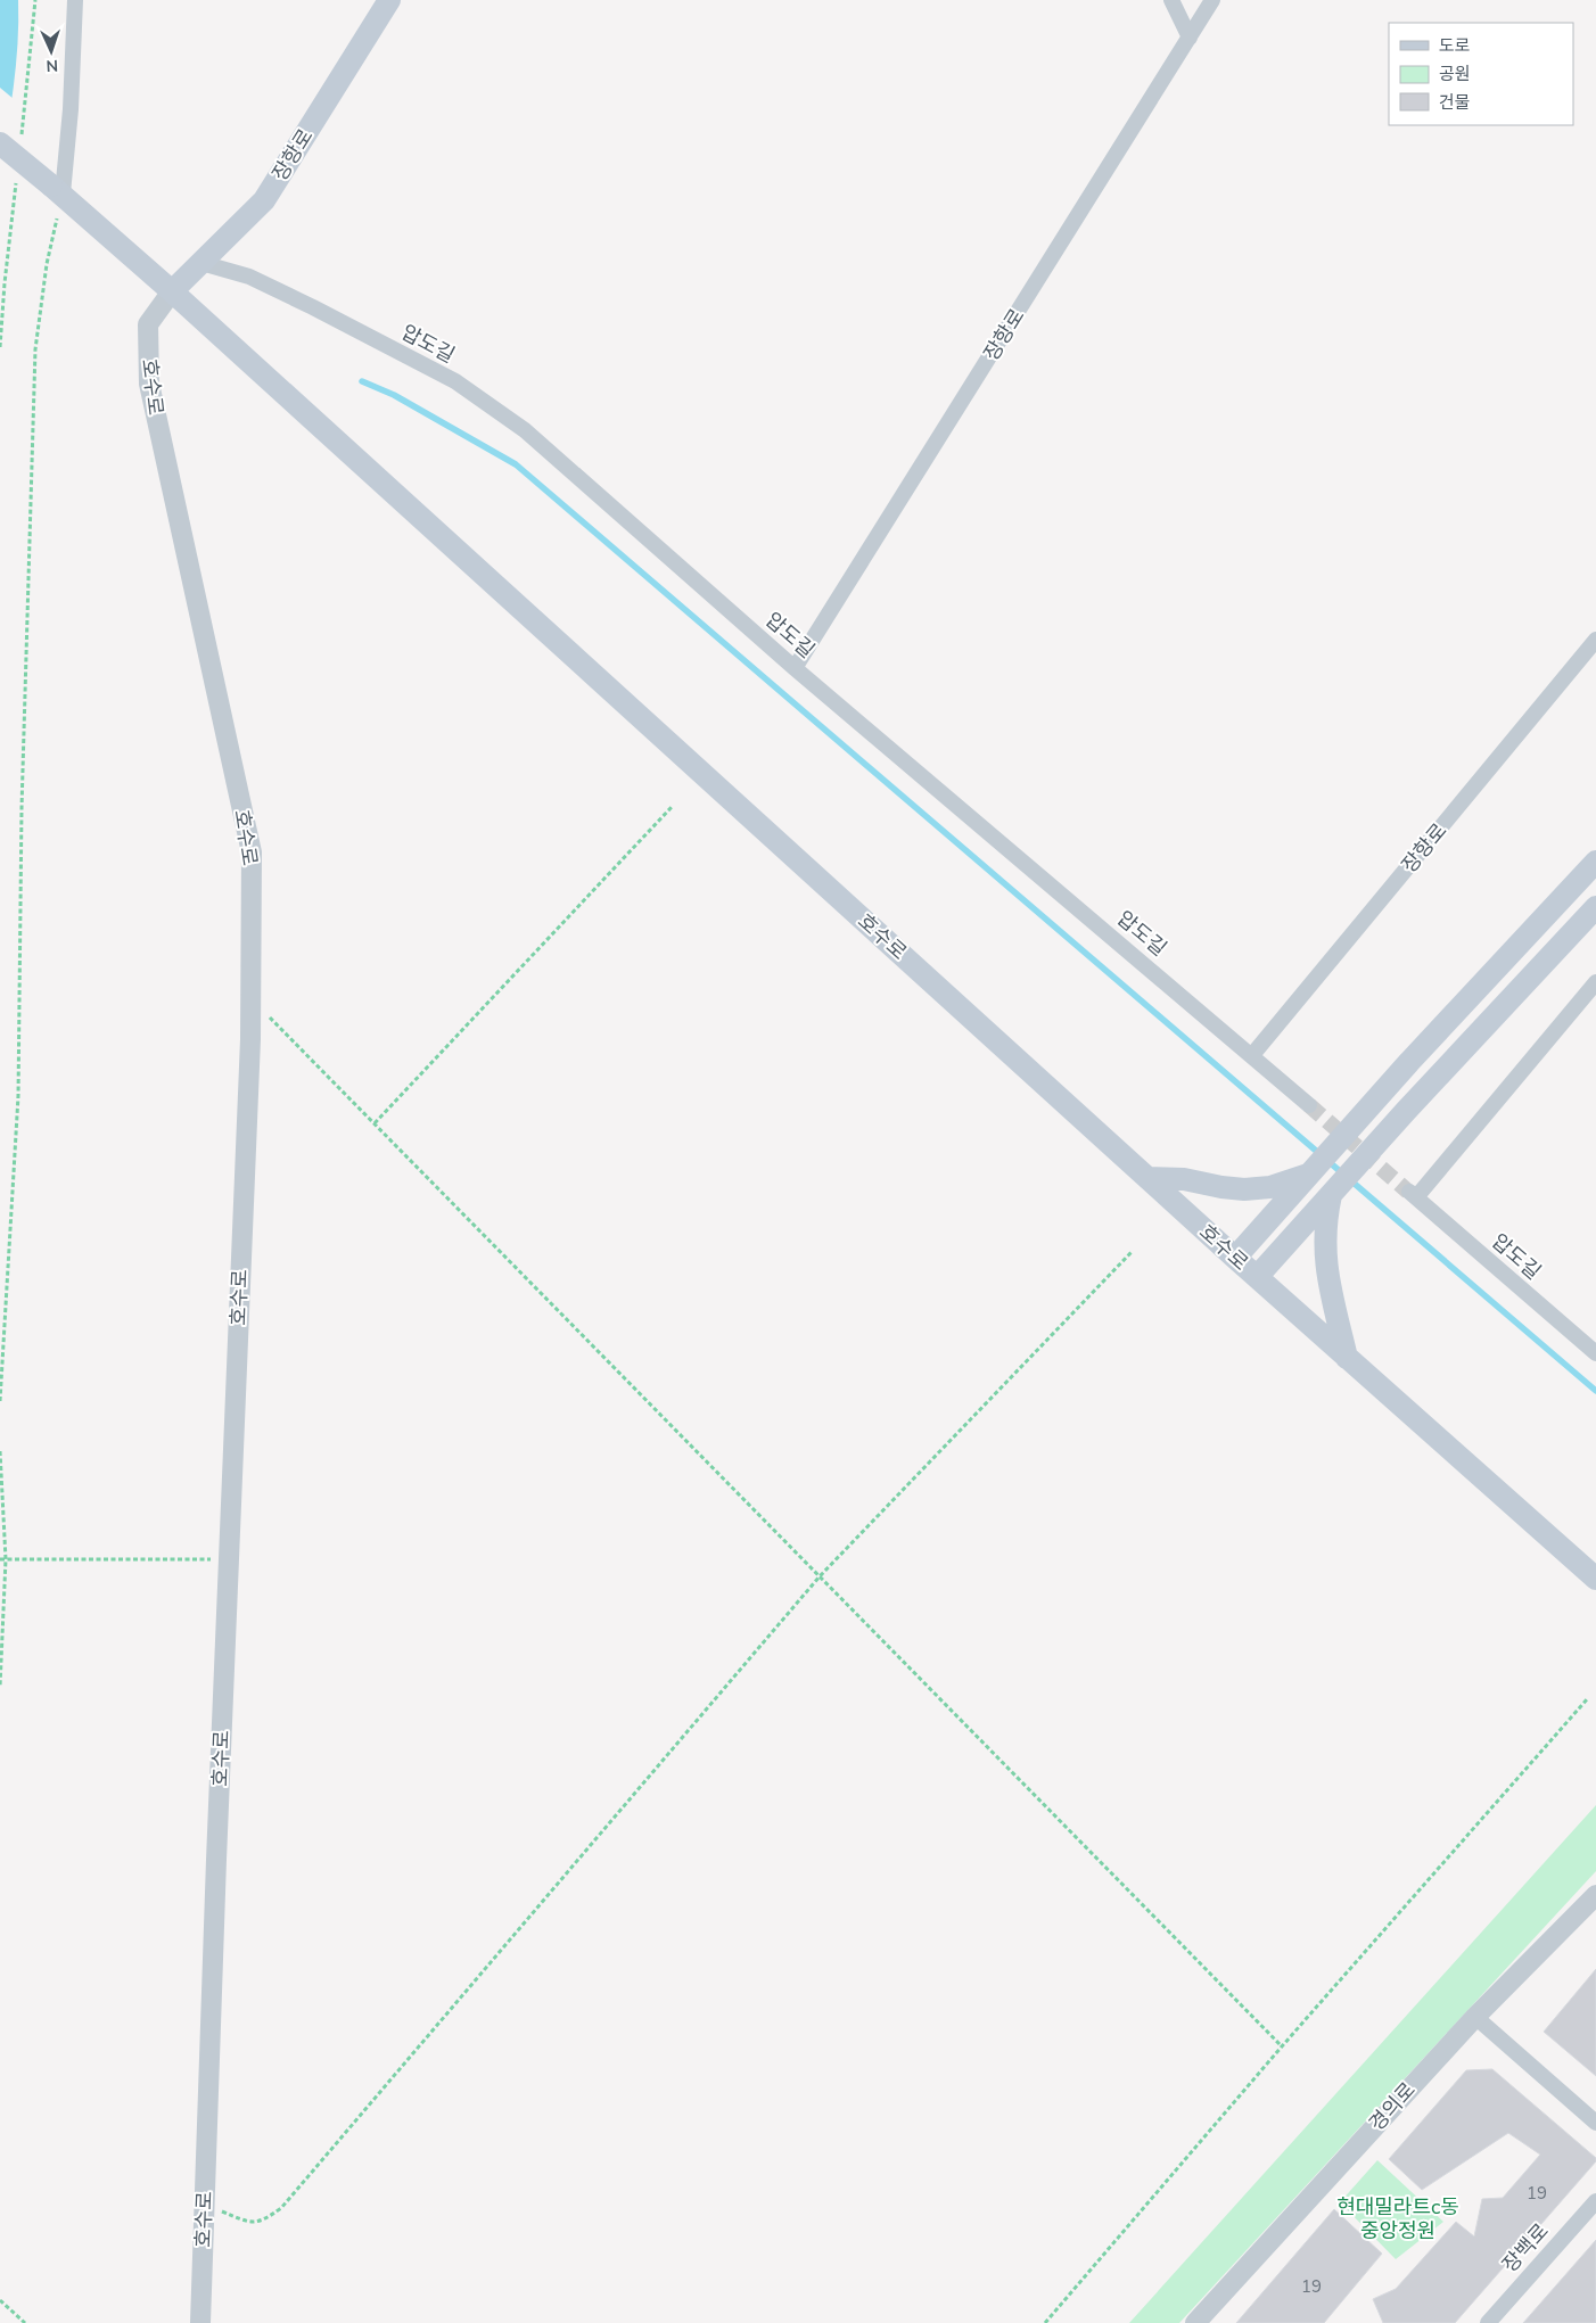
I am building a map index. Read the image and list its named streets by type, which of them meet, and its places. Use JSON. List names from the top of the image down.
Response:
{
  "streets": {
    "main road": ["장항로", "호수로"],
    "street": ["압도길", "경의로", "장백로"]
  },
  "crossings": [
    ["장항로", "압도길"],
    ["장항로", "호수로"]
  ],
  "parks": ["현대밀라트c동 중앙정원"],
  "house_numbers": ["19", "19"],
  "legend": ["도로", "공원", "건물"],
  "north": "bottom"
}
